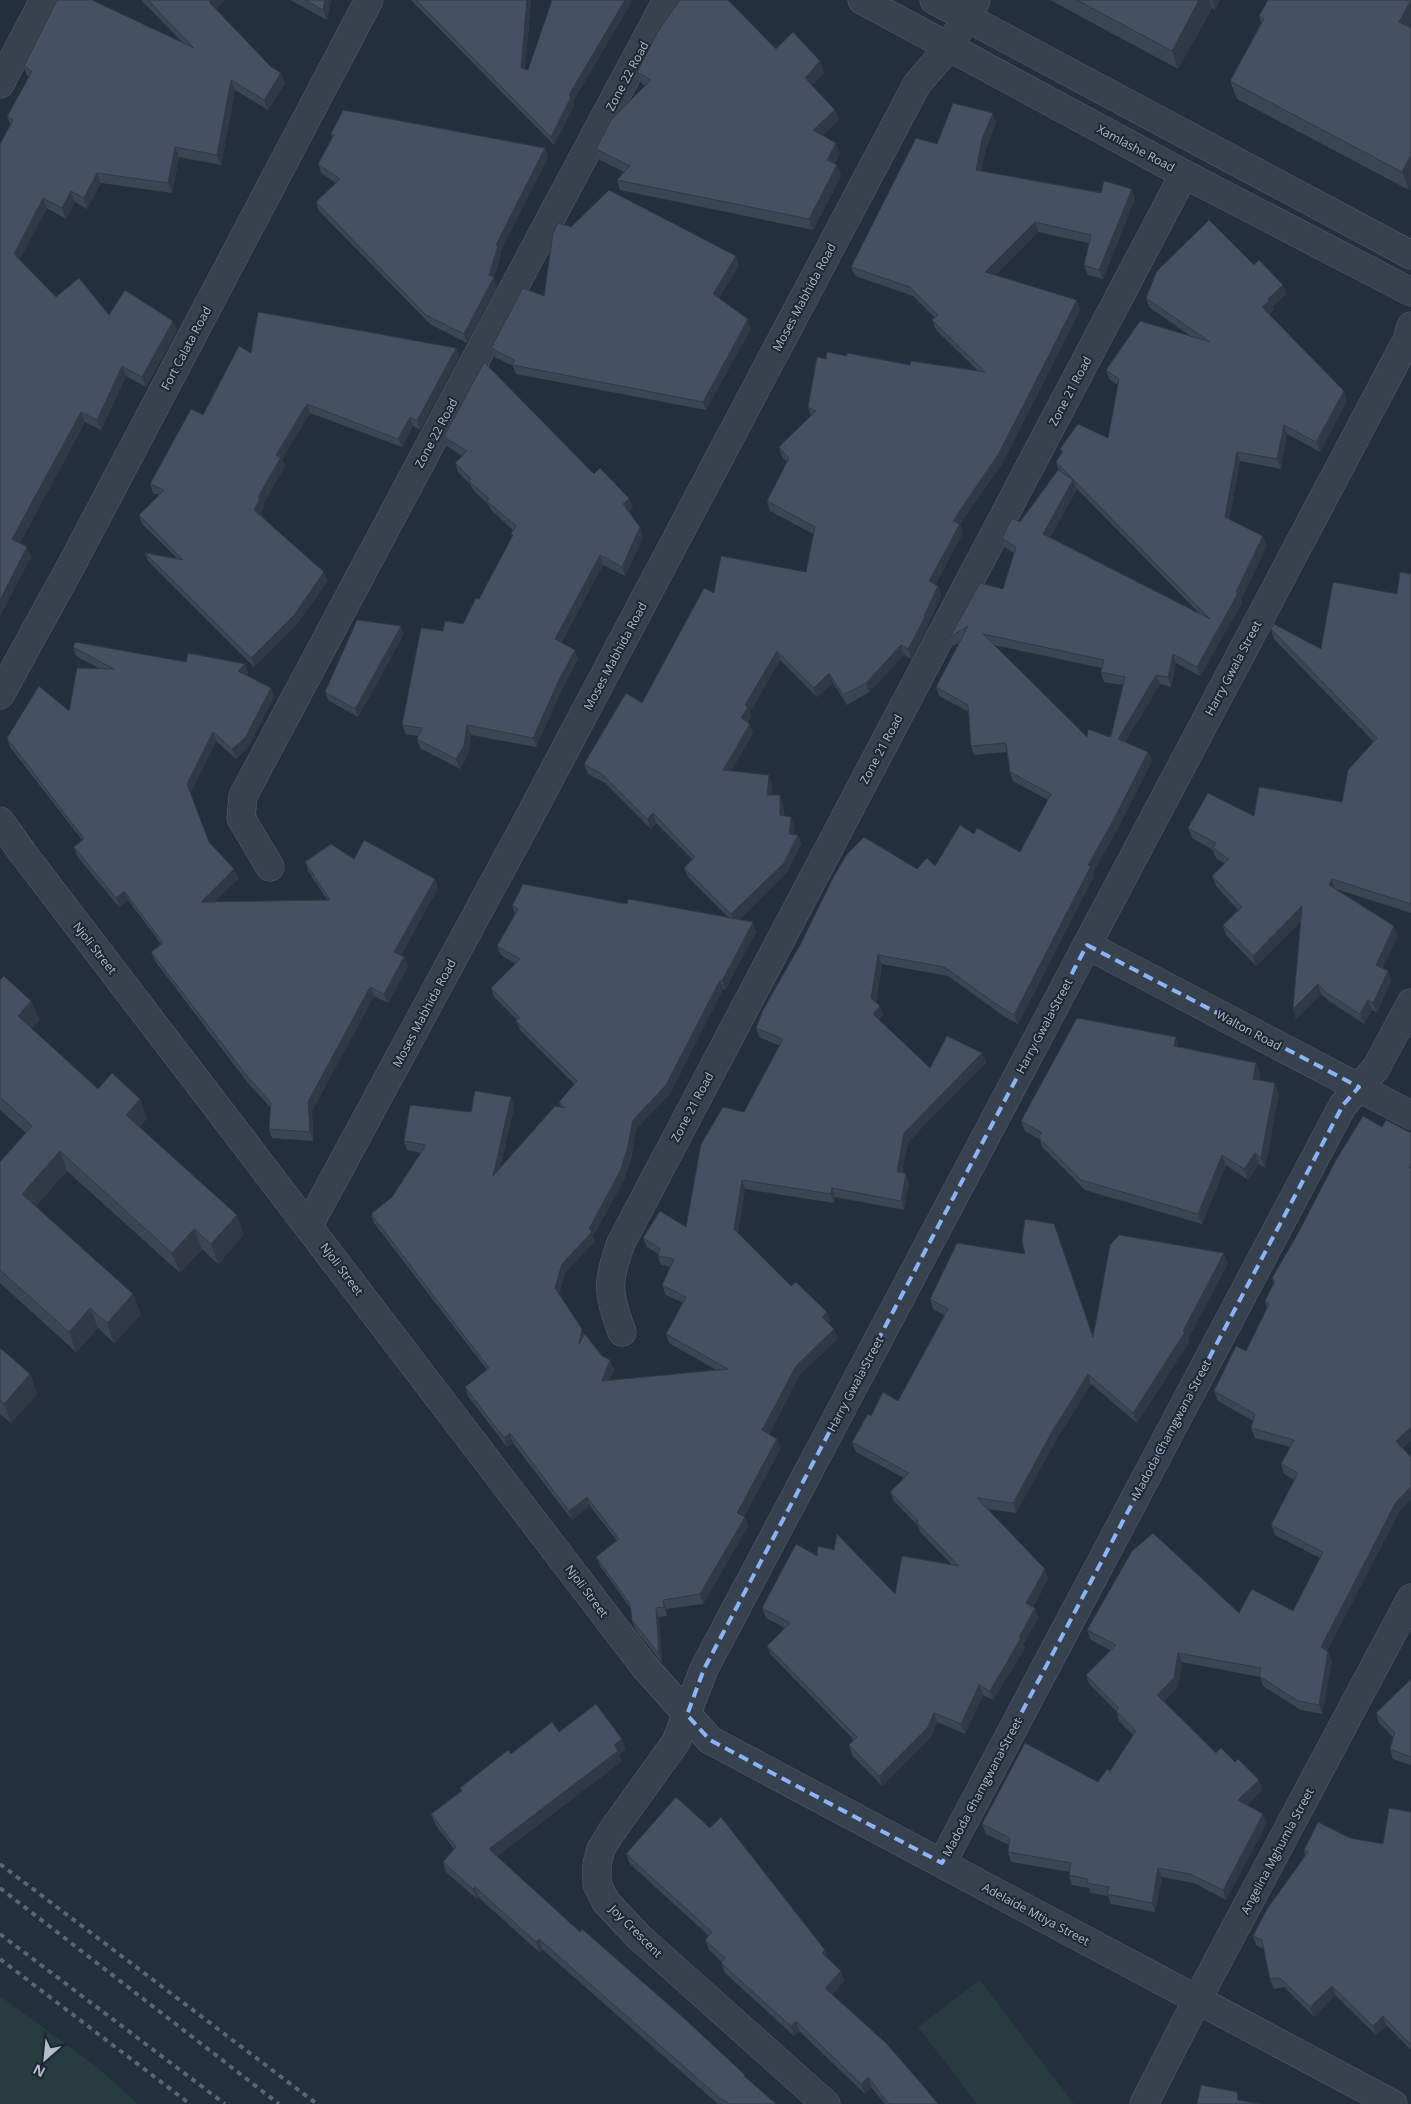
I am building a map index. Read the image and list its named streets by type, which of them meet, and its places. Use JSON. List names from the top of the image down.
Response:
{
  "streets": {
    "street": [
      "Zone 22 Road",
      "Xamlashe Road",
      "Moses Mabhida Road",
      "Fort Calata Road",
      "Zone 21 Road",
      "Harry Gwala Street",
      "Njoli Street",
      "Walton Road",
      "Madoda Chamgwana Street",
      "Angelina Mghumla Street",
      "Adelaide Mtiya Street",
      "Joy Crescent"
    ]
  },
  "crossings": [
    ["Xamlashe Road", "Moses Mabhida Road"],
    ["Xamlashe Road", "Zone 21 Road"],
    ["Moses Mabhida Road", "Njoli Street"],
    ["Harry Gwala Street", "Njoli Street"],
    ["Harry Gwala Street", "Walton Road"],
    ["Harry Gwala Street", "Adelaide Mtiya Street"],
    ["Harry Gwala Street", "Joy Crescent"],
    ["Njoli Street", "Adelaide Mtiya Street"],
    ["Njoli Street", "Joy Crescent"],
    ["Walton Road", "Madoda Chamgwana Street"],
    ["Madoda Chamgwana Street", "Adelaide Mtiya Street"],
    ["Angelina Mghumla Street", "Adelaide Mtiya Street"],
    ["Adelaide Mtiya Street", "Joy Crescent"]
  ],
  "north": "bottom left"
}
